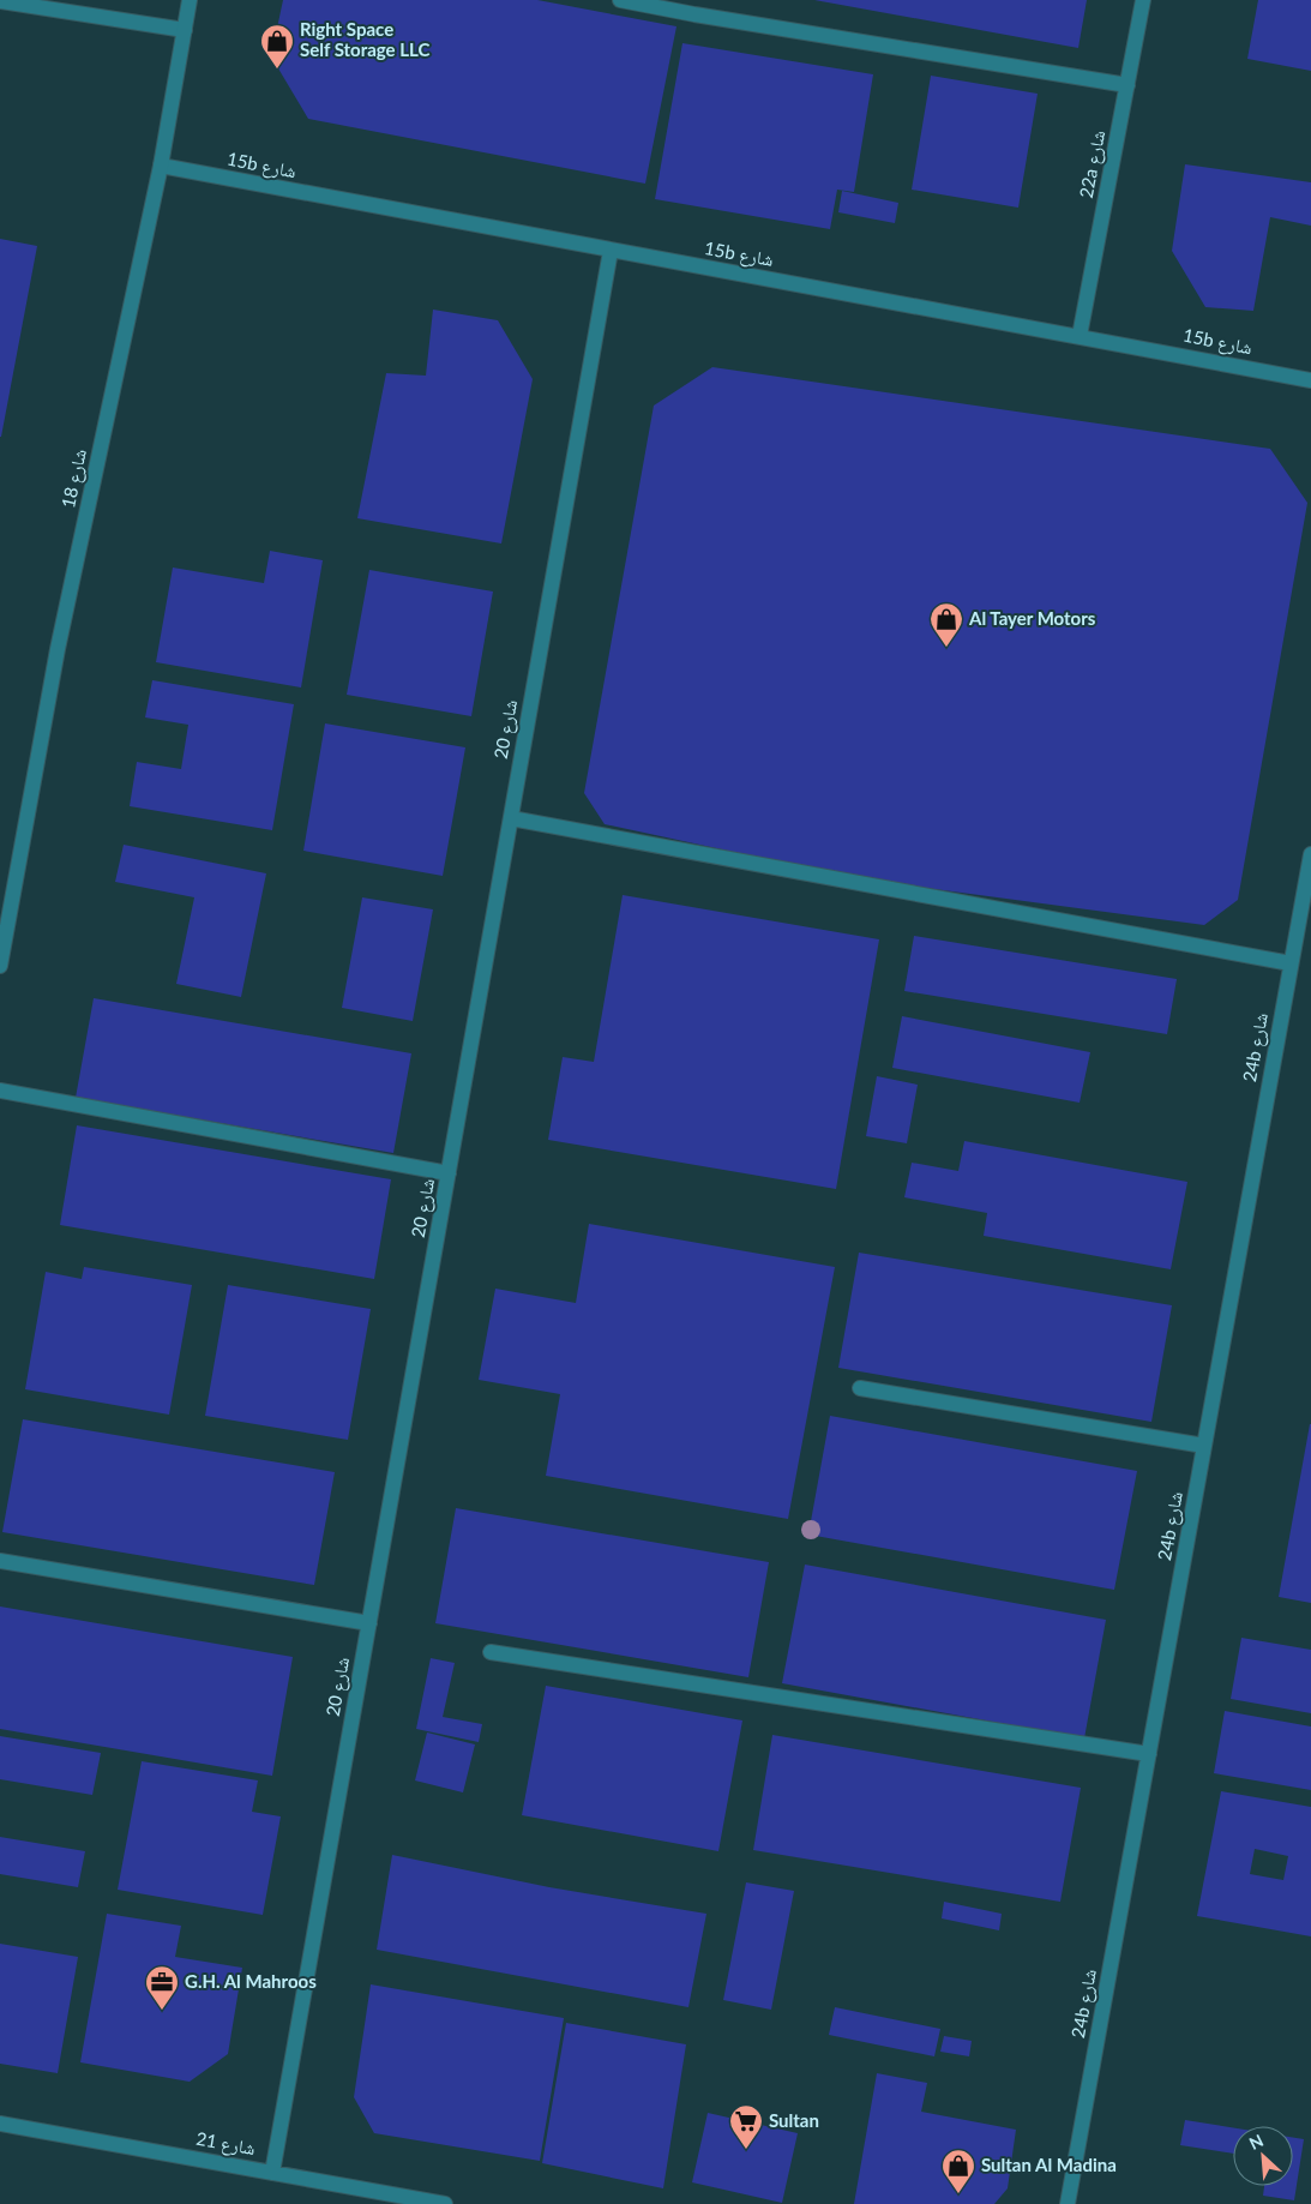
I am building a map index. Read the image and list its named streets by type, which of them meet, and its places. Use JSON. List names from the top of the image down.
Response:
{
  "streets": {
    "street": [
      "22a شارع",
      "15b شارع",
      "شارع 18",
      "شارع 20",
      "24b شارع",
      "شارع 21"
    ]
  },
  "crossings": [
    ["22a شارع", "15b شارع"],
    ["15b شارع", "شارع 18"],
    ["15b شارع", "شارع 20"],
    ["شارع 20", "شارع 21"]
  ],
  "places": {
    "shop": ["Right Space Self Storage LLC", "Al Tayer Motors", "Sultan Al Madina"],
    "office": ["G.H. Al Mahroos"],
    "supermarket": ["Sultan"]
  },
  "north": "top left"
}
